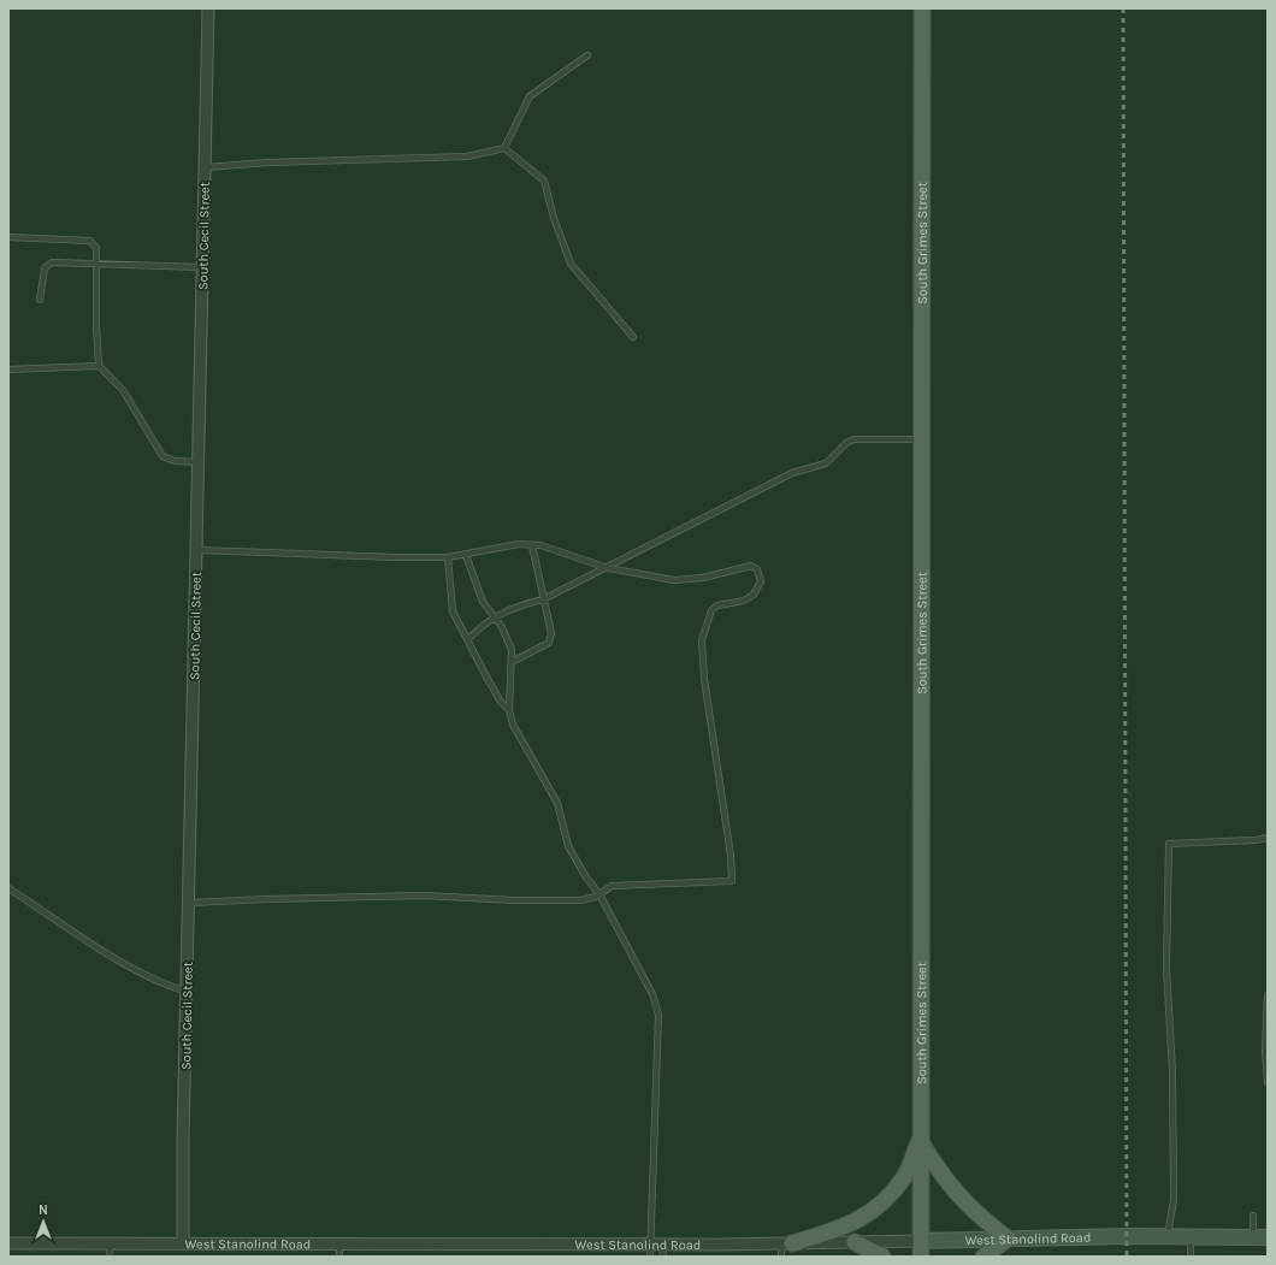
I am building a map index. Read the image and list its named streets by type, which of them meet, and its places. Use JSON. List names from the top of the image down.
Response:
{
  "streets": {
    "main road": ["South Grimes Street", "West Stanolind Road"],
    "street": ["South Cecil Street"]
  },
  "crossings": [
    ["South Cecil Street", "West Stanolind Road"],
    ["South Grimes Street", "West Stanolind Road"]
  ],
  "north": "top"
}
